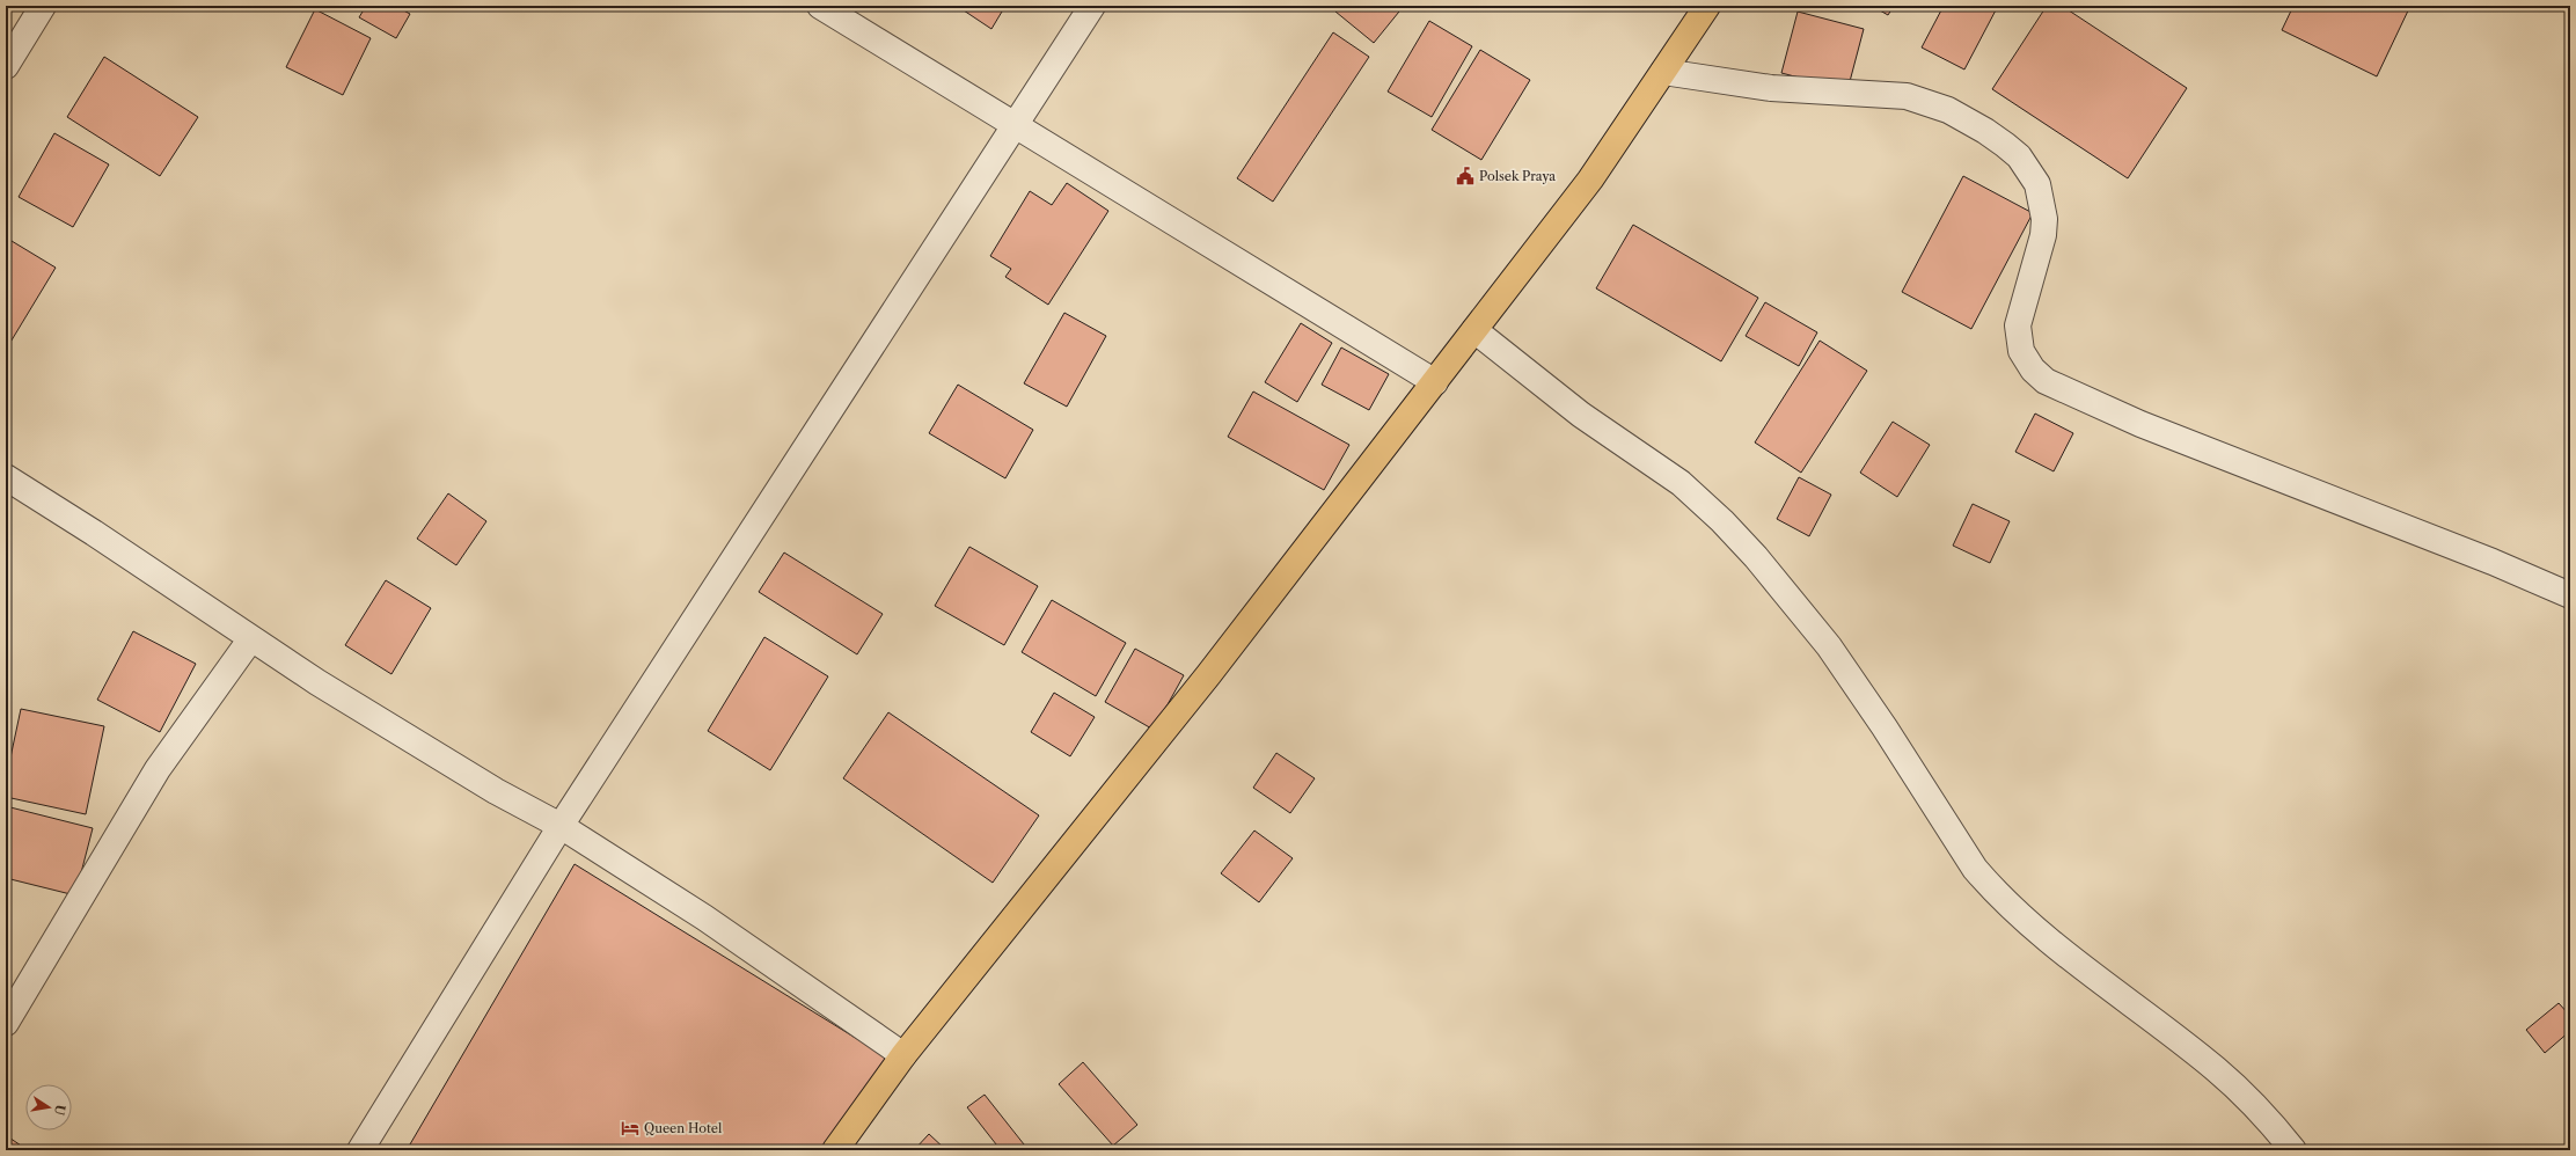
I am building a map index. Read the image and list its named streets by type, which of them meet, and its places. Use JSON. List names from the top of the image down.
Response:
{
  "places": {
    "public building": ["Polsek Praya"],
    "hotel": ["Queen Hotel"]
  },
  "north": "right"
}
